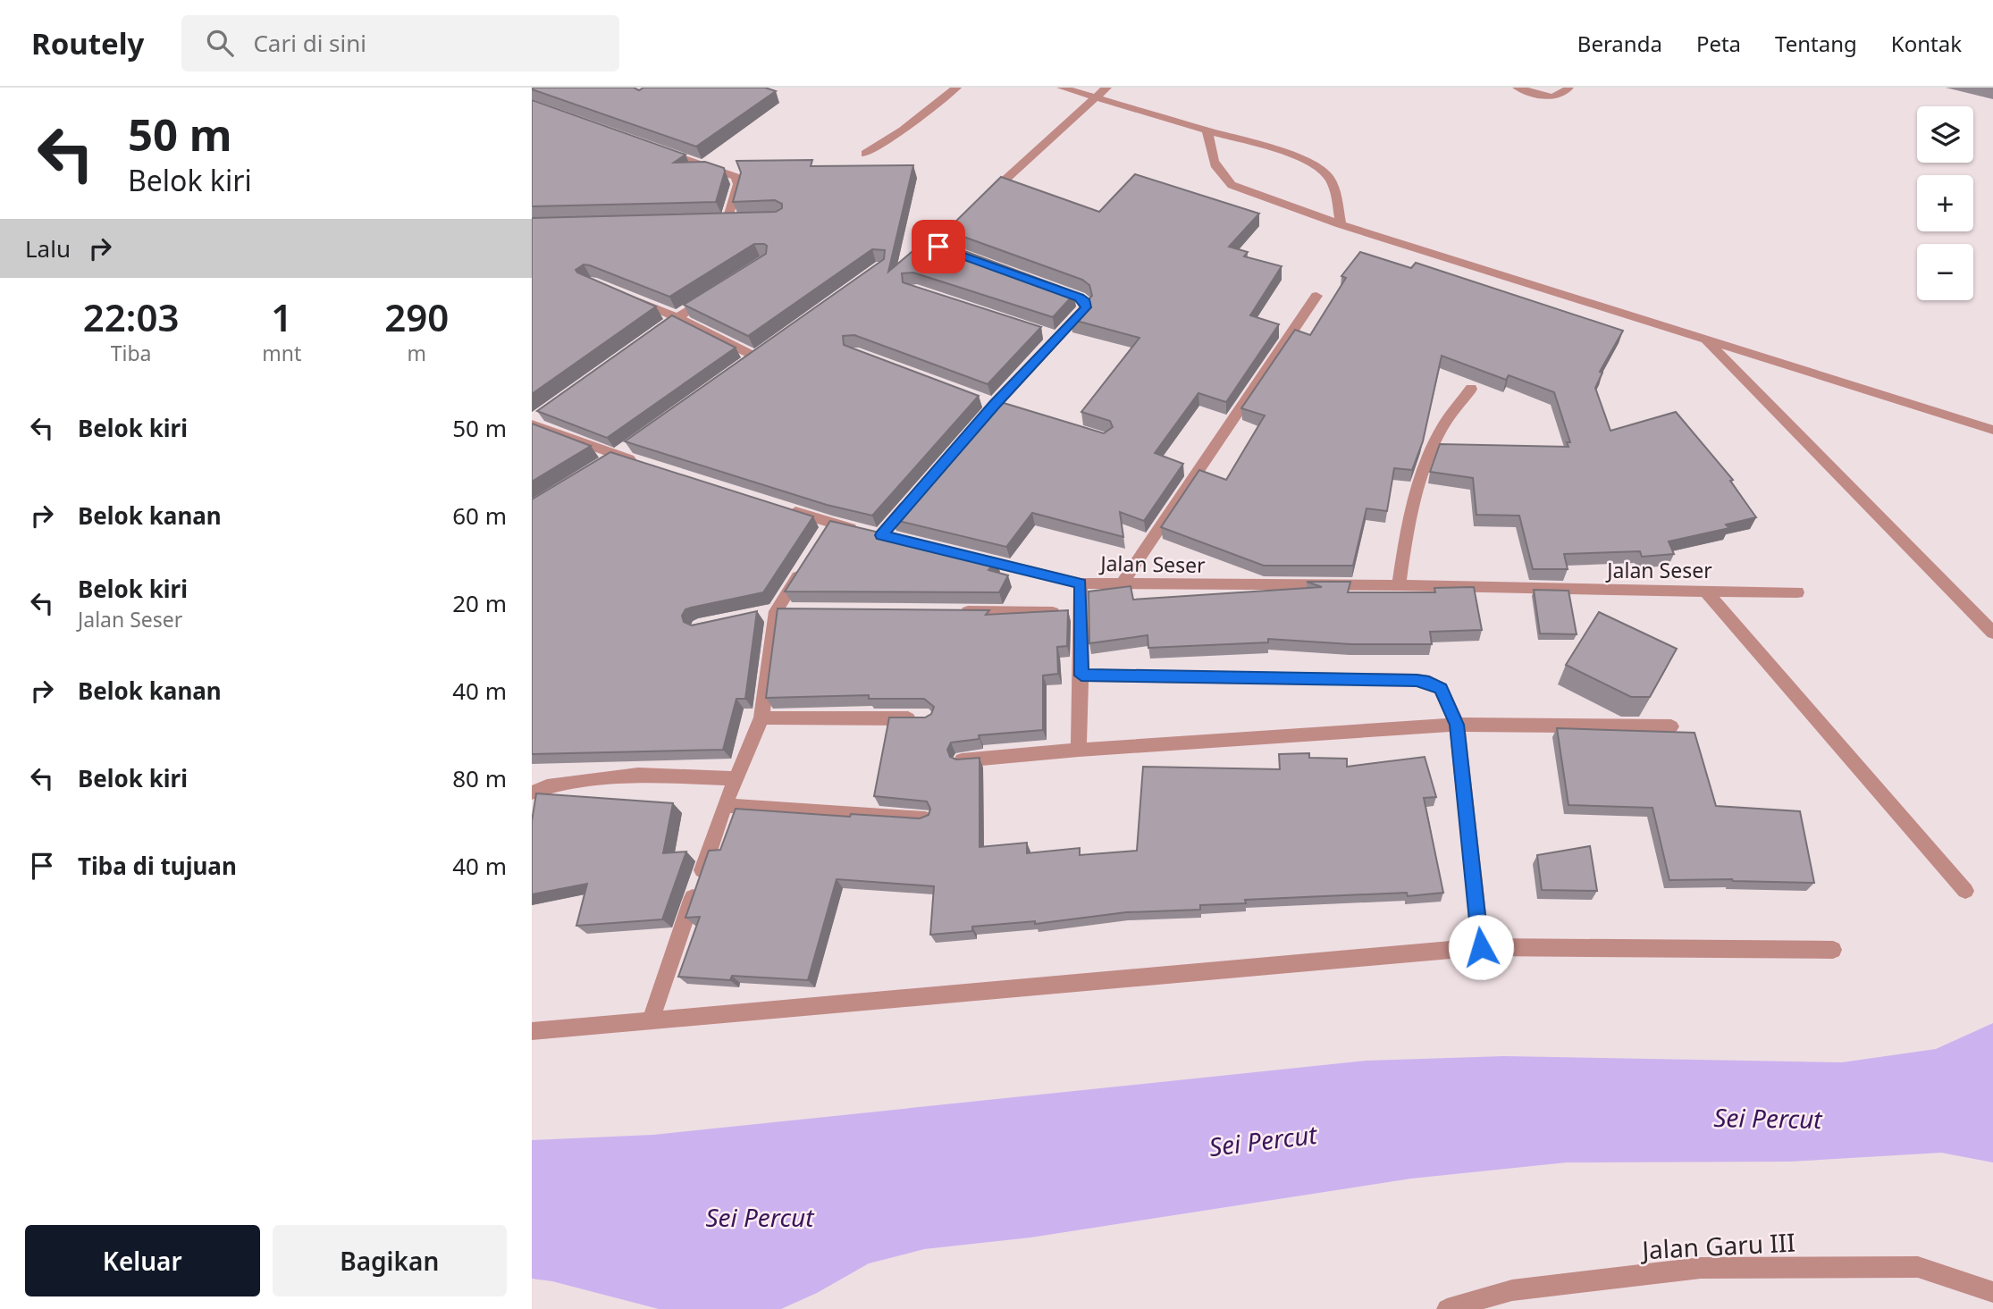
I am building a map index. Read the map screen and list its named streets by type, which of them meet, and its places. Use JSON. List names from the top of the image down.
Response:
{
  "streets": {
    "street": ["Jalan Seser", "Jalan Garu III"]
  },
  "water": ["Sei Percut"],
  "page": {
    "header": "Routely",
    "search": "Cari di sini",
    "nav": [
      "Beranda",
      "Peta",
      "Tentang",
      "Kontak"
    ],
    "turn": ["50 m", "Belok kiri"],
    "map_buttons": ["+", "−"],
    "then": "Lalu",
    "eta": [
      "22:03",
      "Tiba",
      "1",
      "mnt",
      "290",
      "m"
    ],
    "list": [
      {
        "name": "Belok kiri",
        "value": "50 m"
      },
      {
        "name": "Belok kanan",
        "value": "60 m"
      },
      {
        "name": "Belok kiri",
        "note": "Jalan Seser",
        "value": "20 m"
      },
      {
        "name": "Belok kanan",
        "value": "40 m"
      },
      {
        "name": "Belok kiri",
        "value": "80 m"
      },
      {
        "name": "Tiba di tujuan",
        "value": "40 m"
      }
    ],
    "buttons": ["Keluar", "Bagikan"]
  }
}
